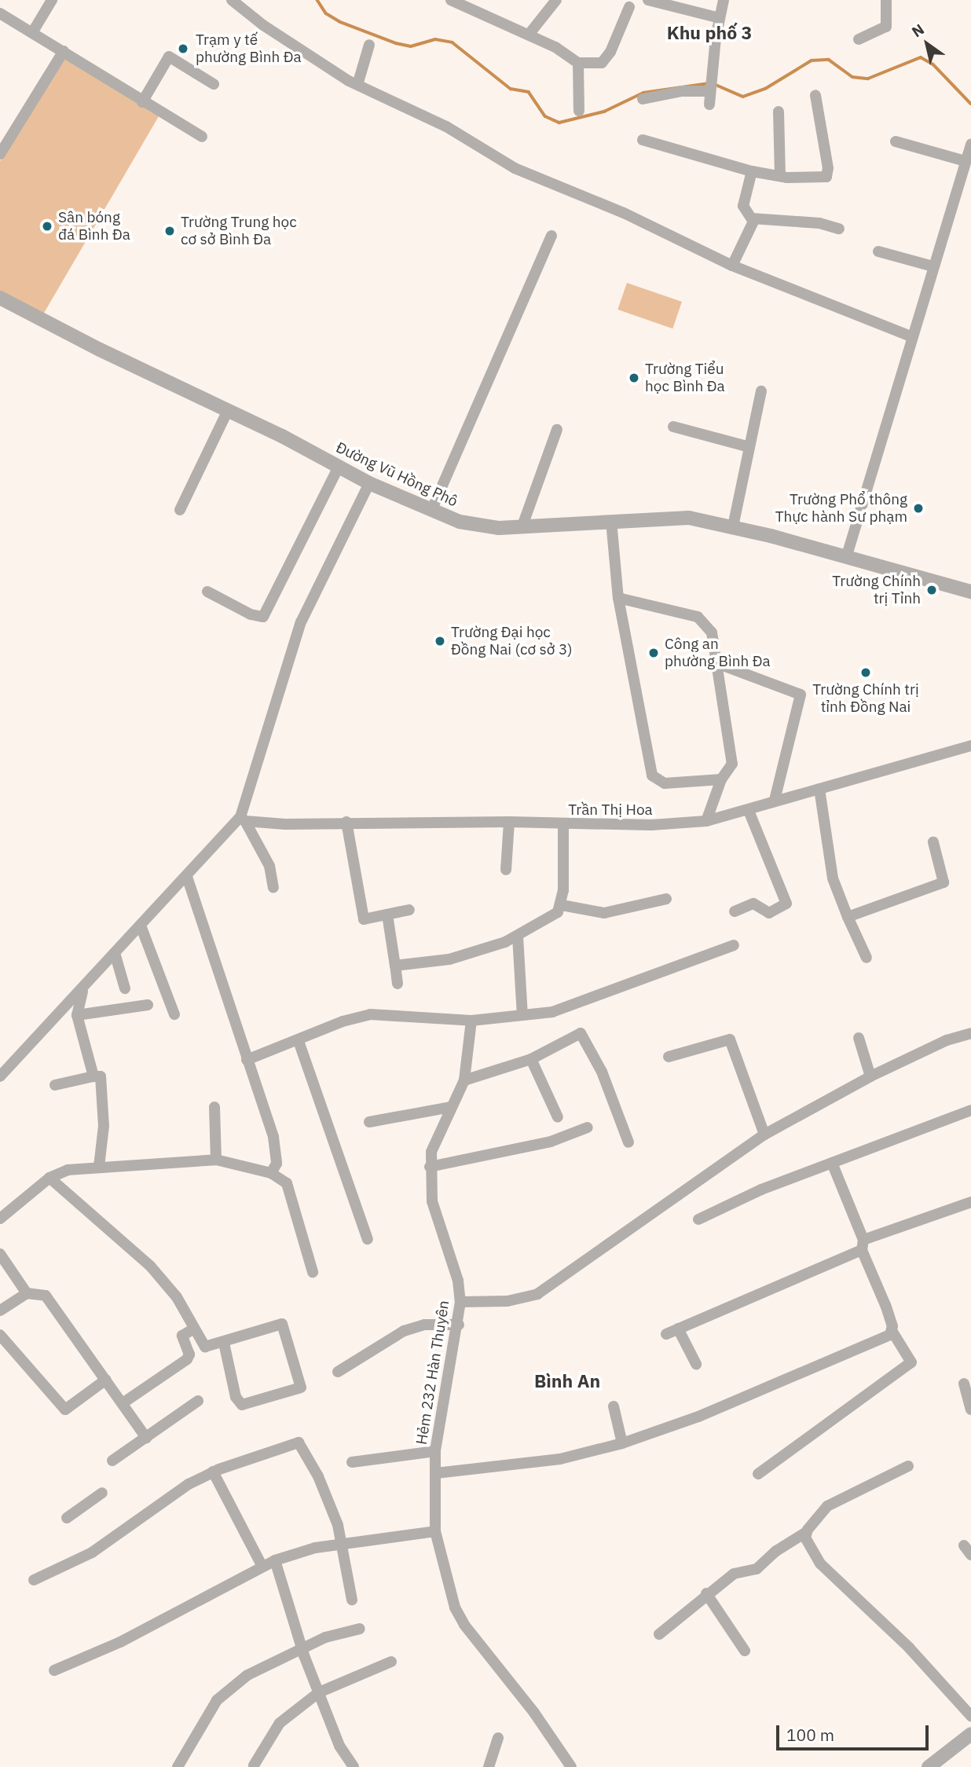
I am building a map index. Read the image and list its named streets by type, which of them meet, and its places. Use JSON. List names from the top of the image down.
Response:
{
  "streets": {
    "street": ["Đường Vũ Hồng Phô", "Trần Thị Hoa", "Hẻm 232 Hàn Thuyên"]
  },
  "districts": ["Khu phố 3", "Bình An"],
  "places": [
    "Trạm y tế phường Bình Đa",
    "Sân bóng đá Bình Đa",
    "Trường Trung học cơ sở Bình Đa",
    "Trường Tiểu học Bình Đa",
    "Trường Phổ thông Thực hành Sư phạm",
    "Trường Chính trị Tỉnh",
    "Trường Đại học Đồng Nai (cơ sở 3)",
    "Công an phường Bình Đa",
    "Trường Chính trị tỉnh Đồng Nai"
  ],
  "scale_bar": "100 m",
  "north": "top left"
}
